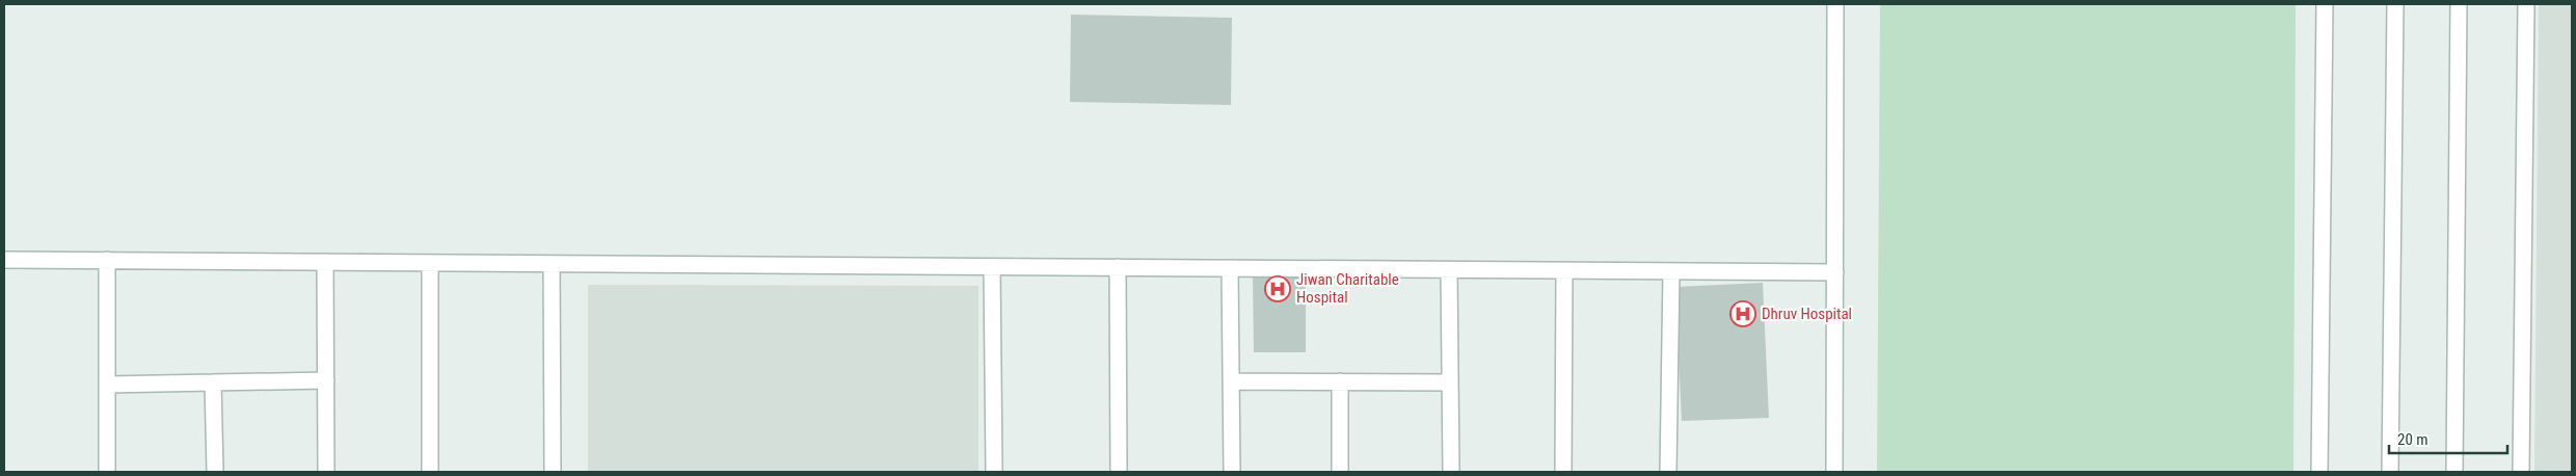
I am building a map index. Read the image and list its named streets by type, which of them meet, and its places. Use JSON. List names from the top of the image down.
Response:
{
  "places": {
    "hospital": ["Jiwan Charitable Hospital", "Dhruv Hospital"]
  },
  "scale_bar": "20 m"
}
